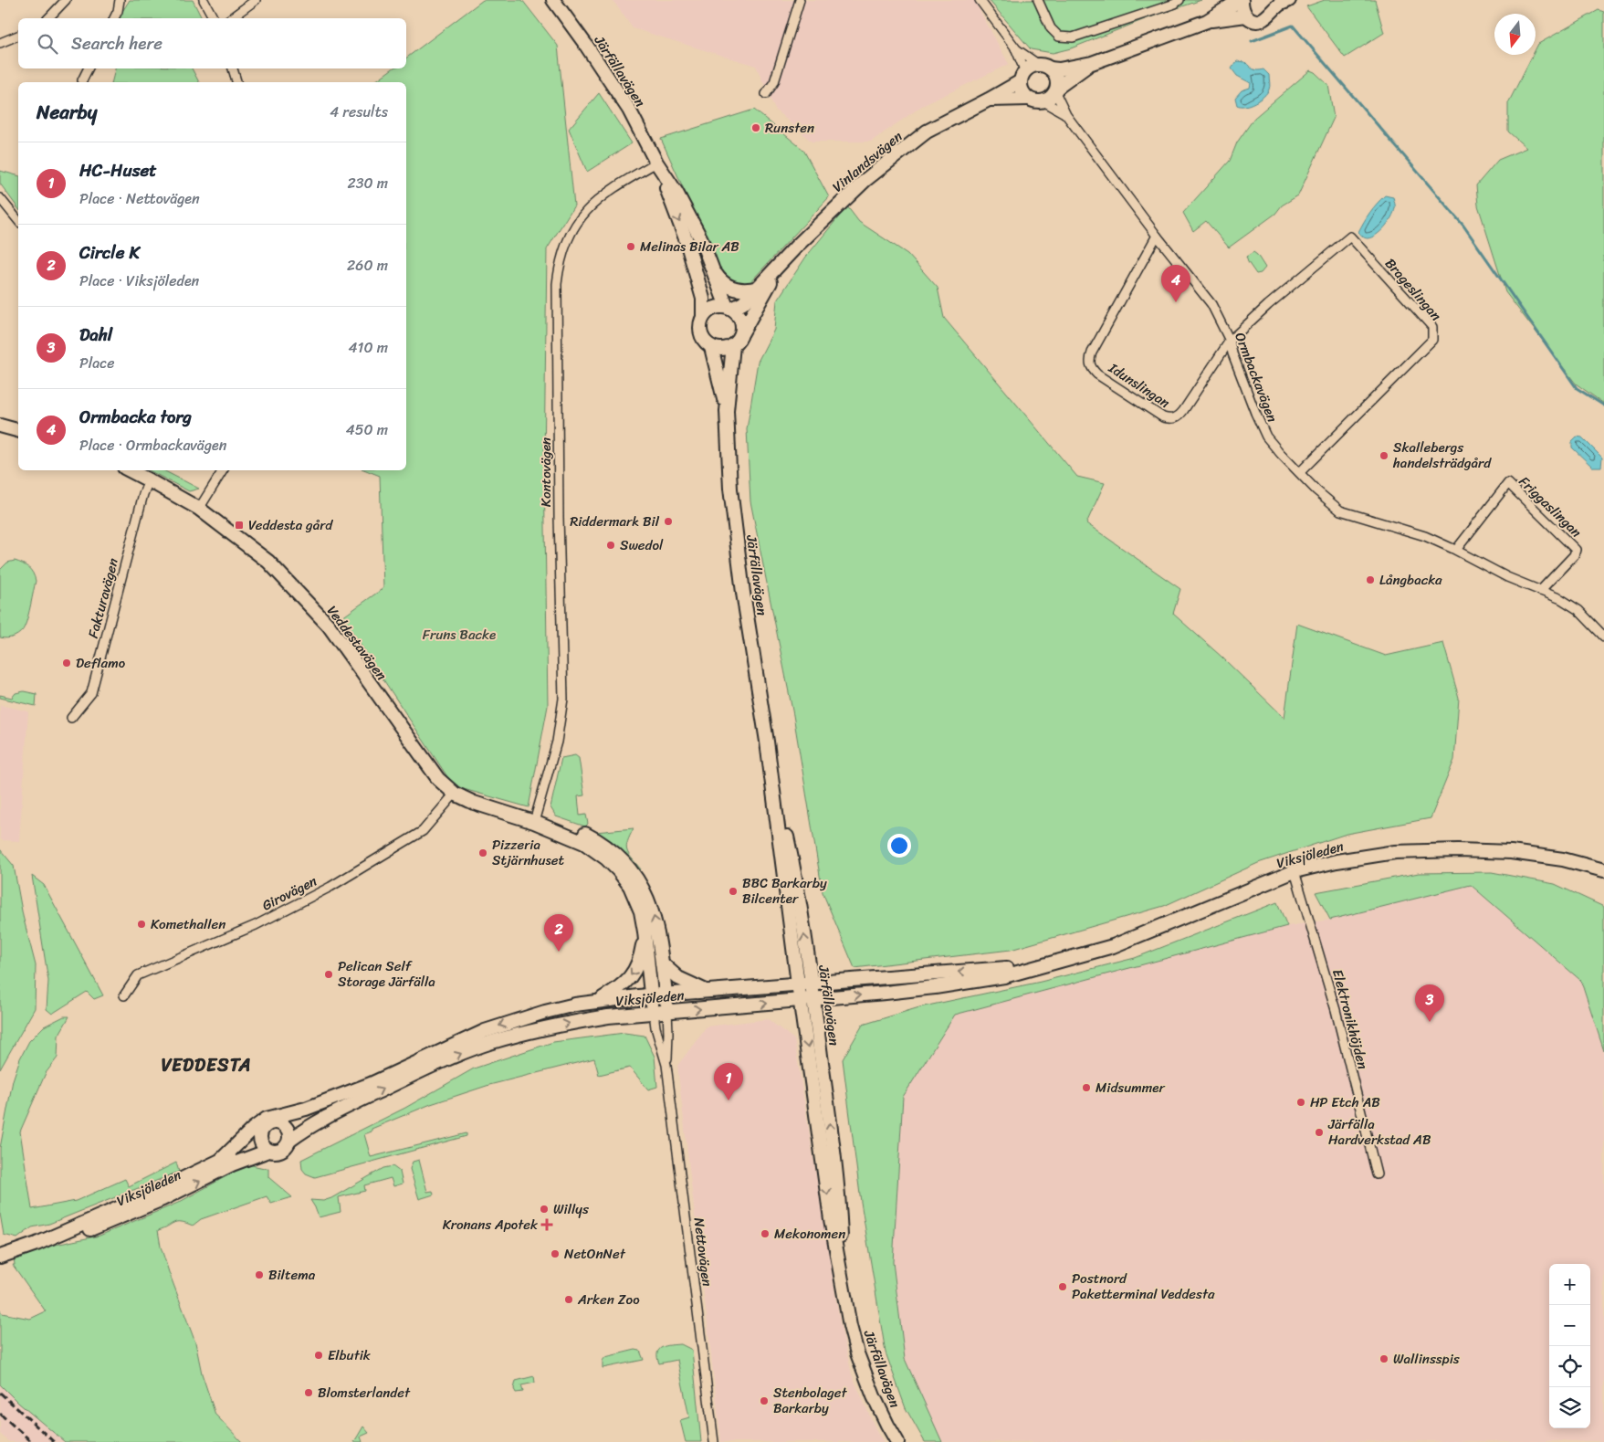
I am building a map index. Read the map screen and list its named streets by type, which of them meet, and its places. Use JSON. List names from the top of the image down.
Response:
{
  "streets": {
    "street": [
      "Järfällavägen",
      "Vinlandsvägen",
      "Brageslingan",
      "Ormbackavägen",
      "Idunslingan",
      "Kontovägen",
      "Friggaslingan",
      "Fakturavägen",
      "Veddestavägen",
      "Viksjöleden",
      "Girovägen",
      "Elektronikhöjden",
      "Nettovägen"
    ]
  },
  "crossings": [
    ["Järfällavägen", "Vinlandsvägen"],
    ["Järfällavägen", "Kontovägen"],
    ["Järfällavägen", "Viksjöleden"],
    ["Vinlandsvägen", "Ormbackavägen"],
    ["Brageslingan", "Ormbackavägen"],
    ["Brageslingan", "Idunslingan"],
    ["Ormbackavägen", "Idunslingan"],
    ["Ormbackavägen", "Friggaslingan"],
    ["Kontovägen", "Veddestavägen"],
    ["Fakturavägen", "Veddestavägen"],
    ["Veddestavägen", "Viksjöleden"],
    ["Veddestavägen", "Girovägen"],
    ["Veddestavägen", "Nettovägen"],
    ["Viksjöleden", "Elektronikhöjden"],
    ["Viksjöleden", "Nettovägen"]
  ],
  "districts": ["VEDDESTA"],
  "parks": ["Fruns Backe"],
  "places": {
    "other": [
      "Runsten",
      "Melinas Bilar AB",
      "Skallebergs handelsträdgård",
      "Riddermark Bil",
      "Swedol",
      "Långbacka",
      "Deflamo",
      "Pizzeria Stjärnhuset",
      "BBC Barkarby Bilcenter",
      "Komethallen",
      "Pelican Self Storage Järfälla",
      "Midsummer",
      "HP Etch AB",
      "Järfälla Hardverkstad AB",
      "Willys",
      "Mekonomen",
      "NetOnNet",
      "Biltema",
      "Postnord Paketterminal Veddesta",
      "Arken Zoo",
      "Elbutik",
      "Wallinsspis",
      "Blomsterlandet",
      "Stenbolaget Barkarby"
    ],
    "transit": ["Veddesta gård"],
    "health": ["Kronans Apotek"]
  },
  "north": "bottom",
  "page": {
    "search": "Search here",
    "heading": ["Nearby", "4 results"],
    "list": [
      {
        "mark": "1",
        "name": "HC-Huset",
        "note": "Place · Nettovägen",
        "value": "230 m"
      },
      {
        "mark": "2",
        "name": "Circle K",
        "note": "Place · Viksjöleden",
        "value": "260 m"
      },
      {
        "mark": "3",
        "name": "Dahl",
        "note": "Place",
        "value": "410 m"
      },
      {
        "mark": "4",
        "name": "Ormbacka torg",
        "note": "Place · Ormbackavägen",
        "value": "450 m"
      }
    ],
    "pins": [
      "4",
      "2",
      "3",
      "1"
    ],
    "map_buttons": ["+", "−"]
  }
}
